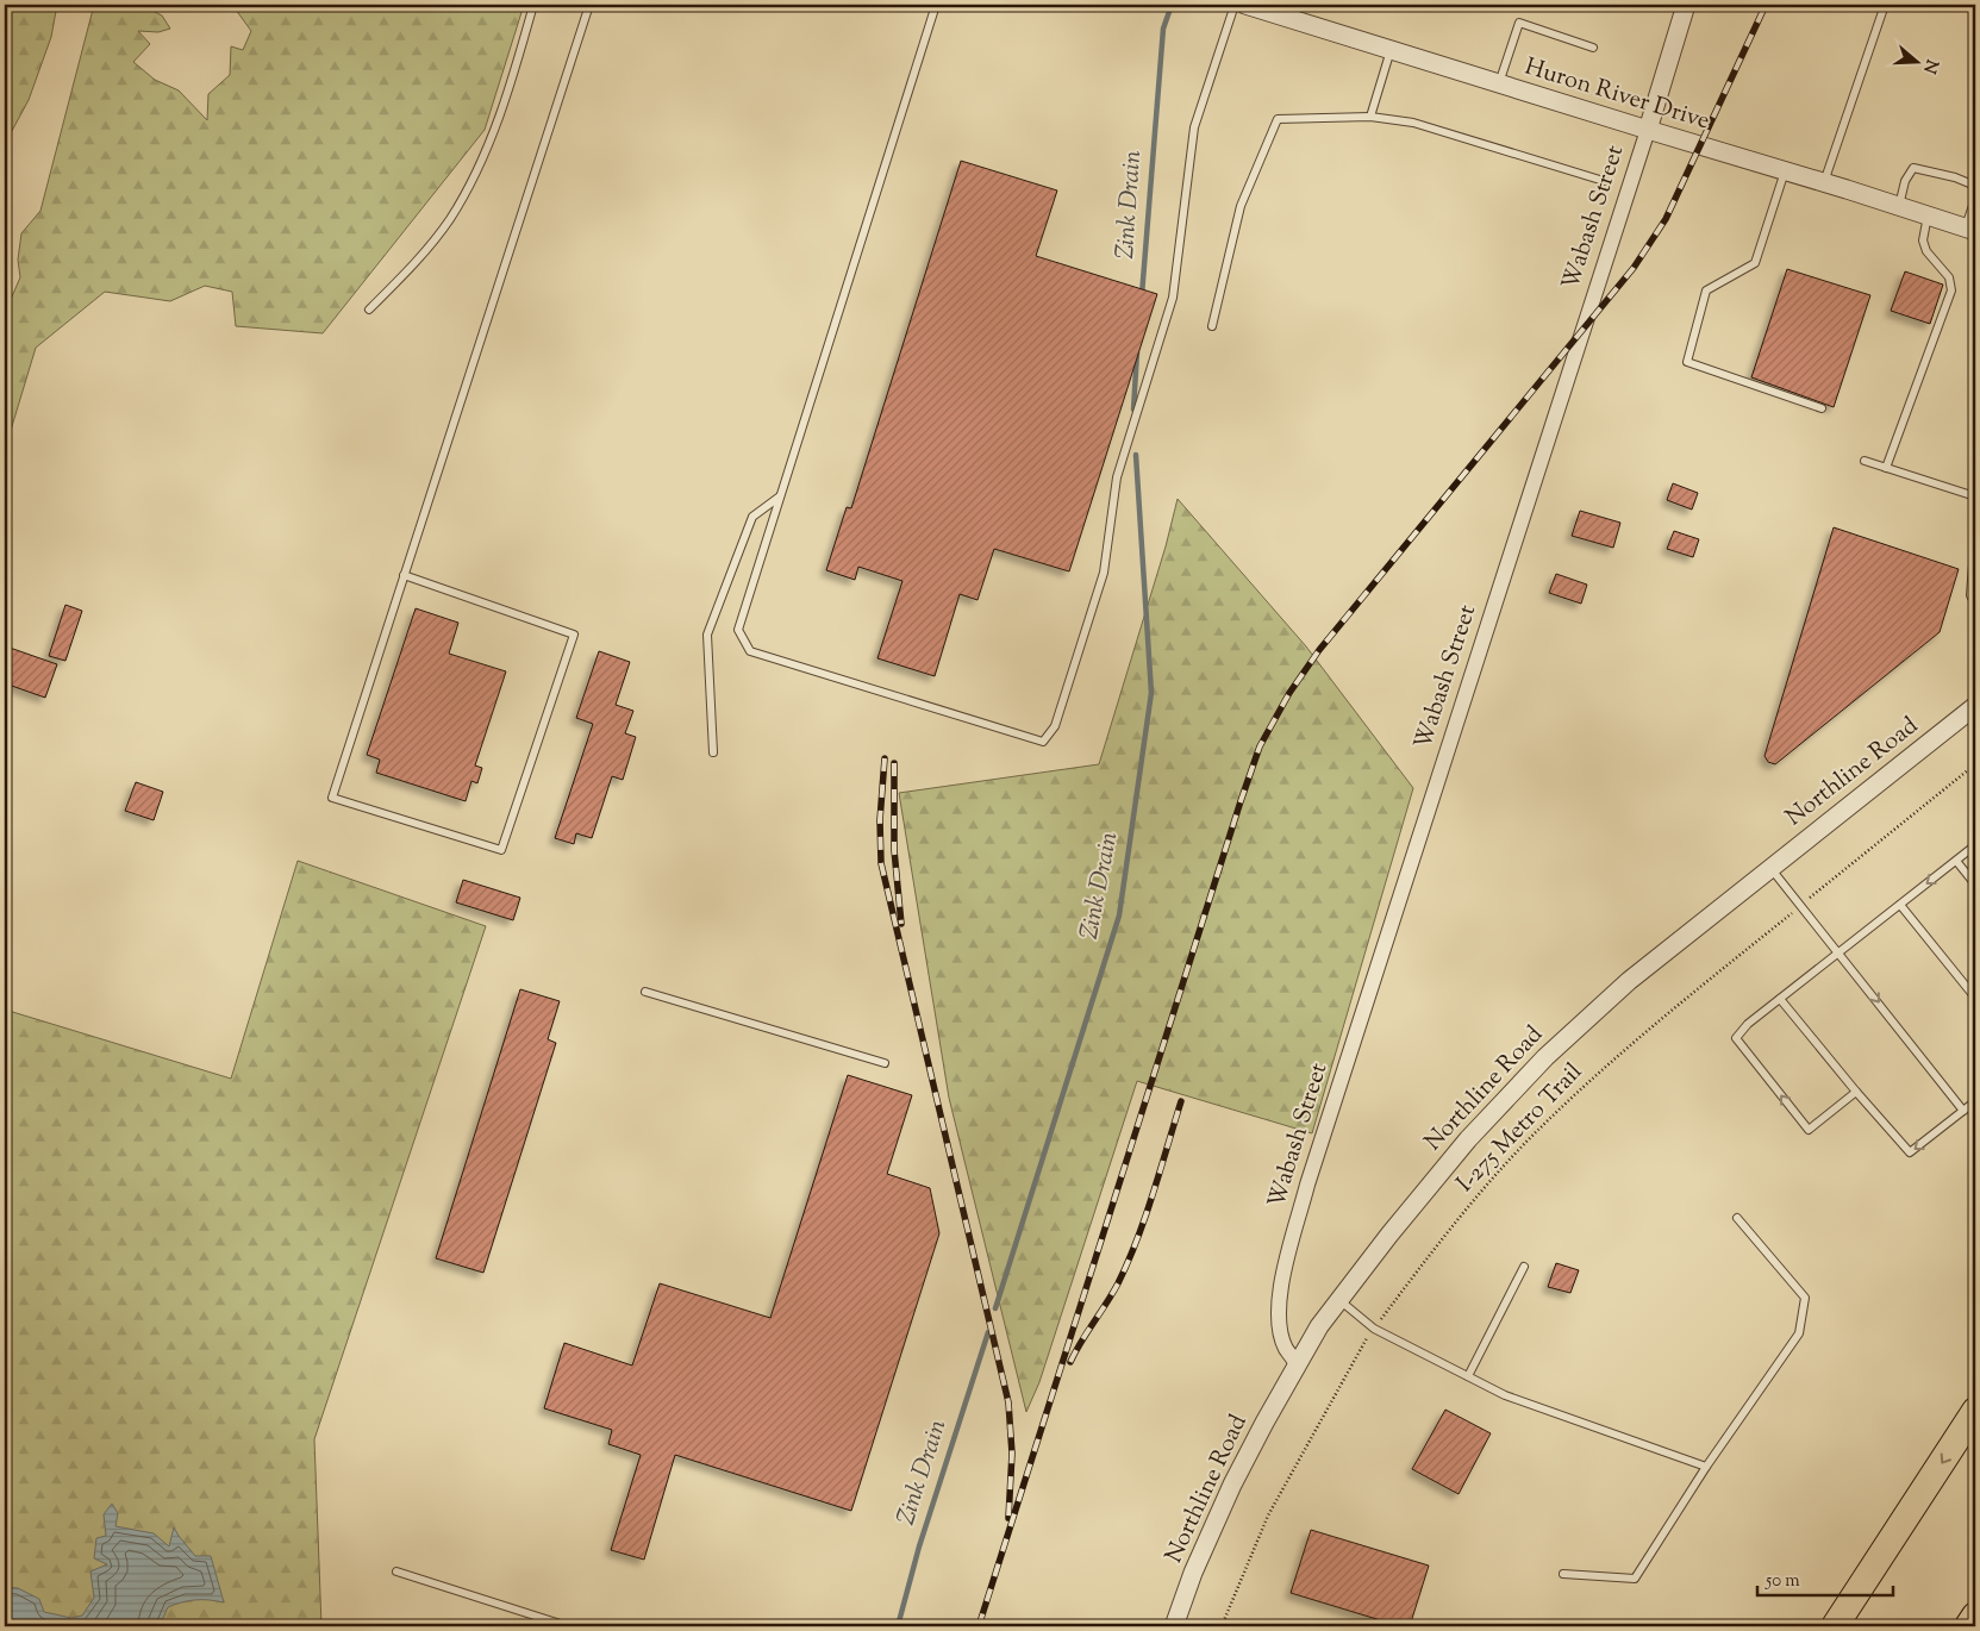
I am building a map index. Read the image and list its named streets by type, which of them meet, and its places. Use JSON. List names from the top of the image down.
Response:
{
  "streets": {
    "street": ["Huron River Drive", "Wabash Street", "Northline Road"],
    "path": ["I-275 Metro Trail"]
  },
  "crossings": [
    ["Huron River Drive", "Wabash Street"],
    ["Wabash Street", "Northline Road"]
  ],
  "water": ["Zink Drain"],
  "scale_bar": "50 m",
  "north": "right"
}
